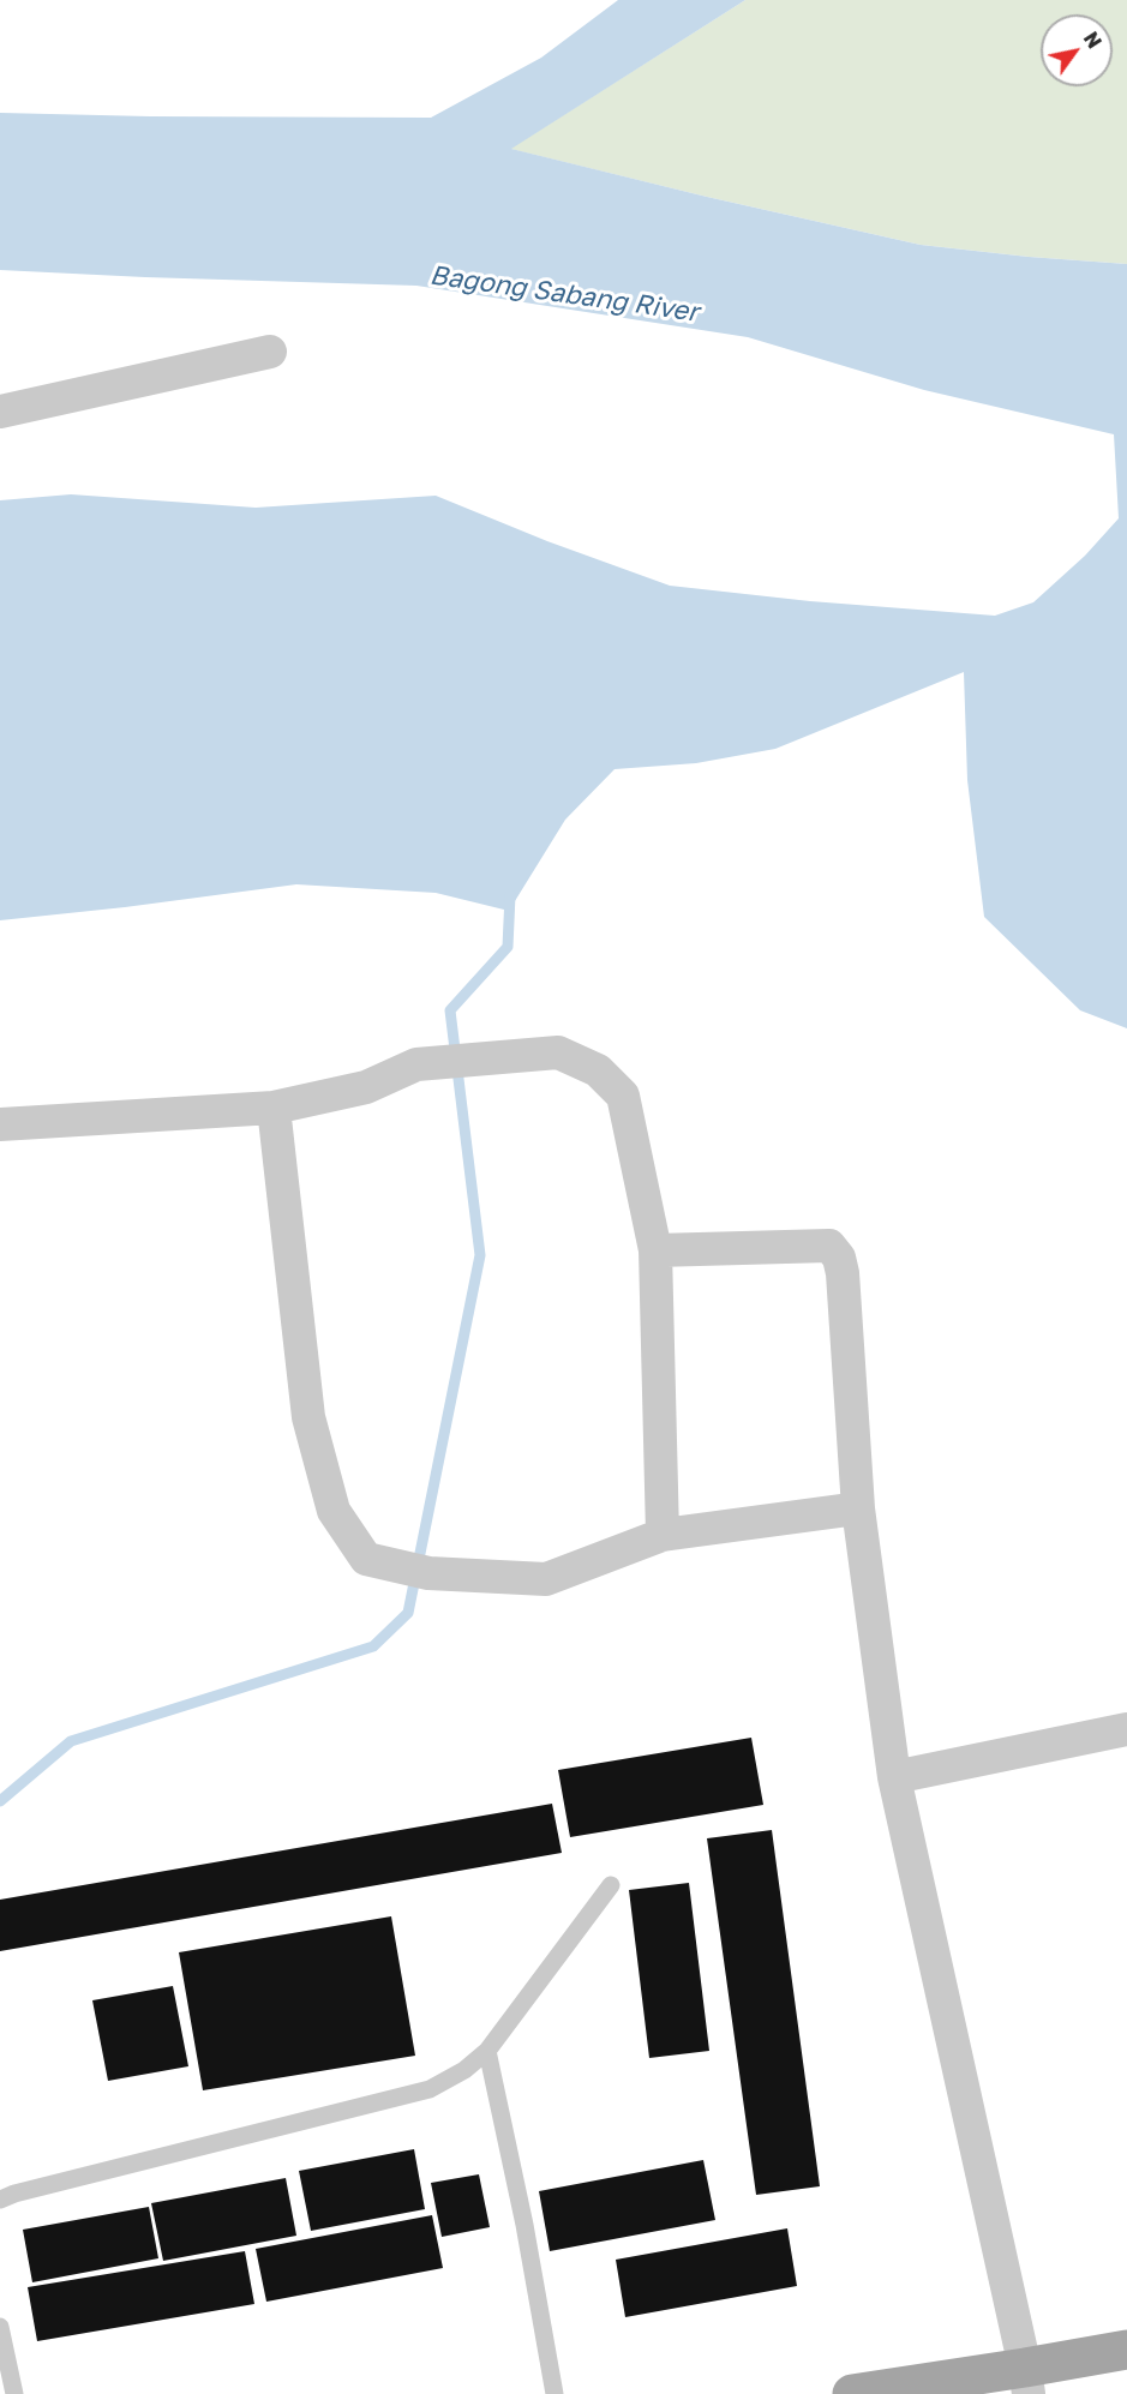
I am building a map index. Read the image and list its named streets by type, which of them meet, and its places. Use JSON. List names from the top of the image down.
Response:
{
  "water": ["Bagong Sabang River"],
  "north": "top right"
}
